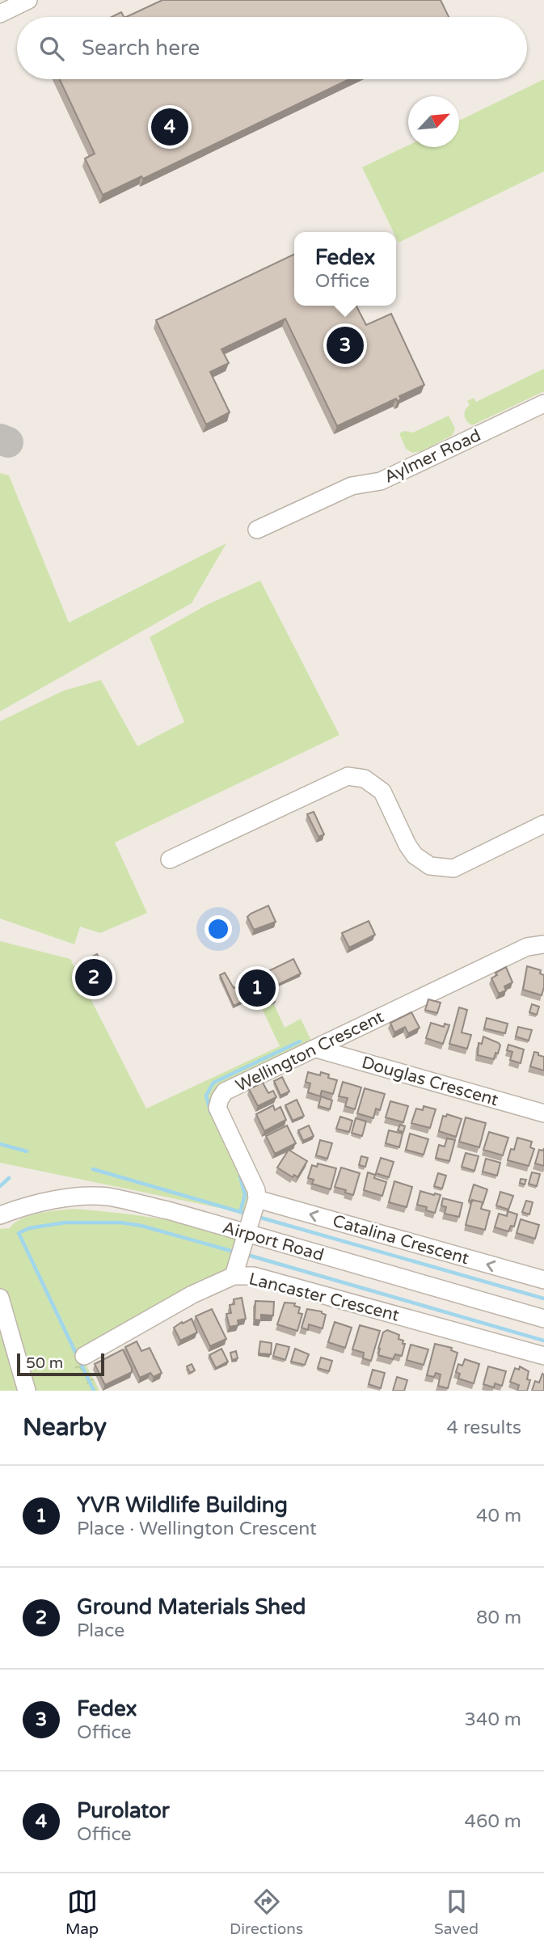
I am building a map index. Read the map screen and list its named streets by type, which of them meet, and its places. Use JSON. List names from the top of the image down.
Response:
{
  "streets": {
    "street": [
      "Aylmer Road",
      "Wellington Crescent",
      "Douglas Crescent",
      "Catalina Crescent",
      "Airport Road",
      "Lancaster Crescent"
    ]
  },
  "crossings": [
    ["Wellington Crescent", "Douglas Crescent"],
    ["Wellington Crescent", "Catalina Crescent"]
  ],
  "one_way": ["Catalina Crescent"],
  "scale_bar": "50 m",
  "north": "top right",
  "page": {
    "search": "Search here",
    "pins": [
      "4",
      "3",
      "2",
      "1"
    ],
    "popup": ["Fedex", "Office"],
    "scale": "50 m",
    "heading": ["Nearby", "4 results"],
    "list": [
      {
        "mark": "1",
        "name": "YVR Wildlife Building",
        "note": "Place · Wellington Crescent",
        "value": "40 m"
      },
      {
        "mark": "2",
        "name": "Ground Materials Shed",
        "note": "Place",
        "value": "80 m"
      },
      {
        "mark": "3",
        "name": "Fedex",
        "note": "Office",
        "value": "340 m"
      },
      {
        "mark": "4",
        "name": "Purolator",
        "note": "Office",
        "value": "460 m"
      }
    ],
    "nav": ["Map", "Directions", "Saved"]
  }
}
